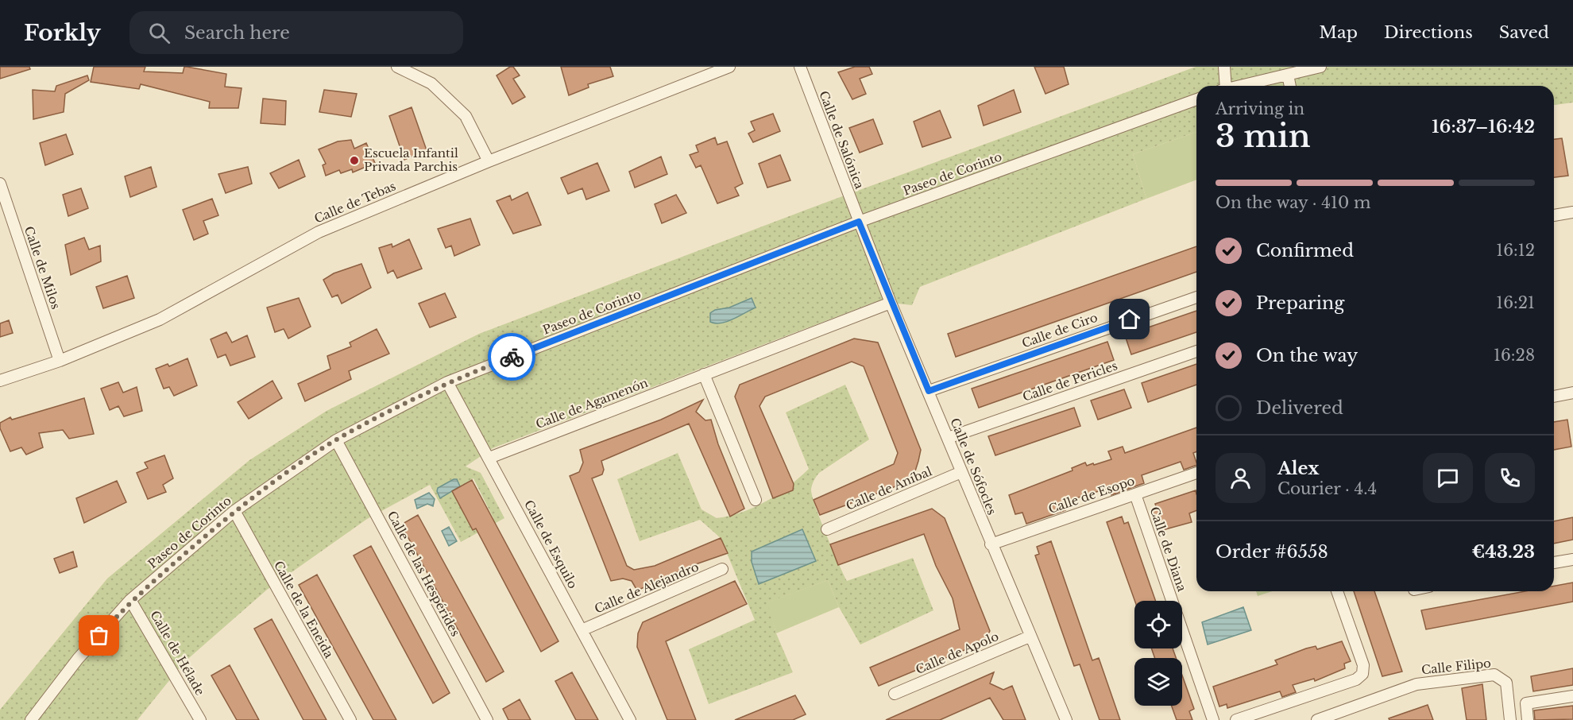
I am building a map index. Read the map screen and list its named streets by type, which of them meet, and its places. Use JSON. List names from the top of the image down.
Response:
{
  "streets": {
    "street": [
      "Calle de Salónica",
      "Paseo de Corinto",
      "Calle de Tebas",
      "Calle de Milos",
      "Calle de Ciro",
      "Calle de Pericles",
      "Calle de Agamenón",
      "Calle de Sófocles",
      "Calle de Aníbal",
      "Calle de Esopo",
      "Calle de Esquilo",
      "Calle de Diana",
      "Calle de las Hespérides",
      "Calle de Alejandro",
      "Calle de la Eneida",
      "Calle de Hélade",
      "Calle de Apolo",
      "Calle Filipo"
    ]
  },
  "crossings": [
    ["Calle de Salónica", "Paseo de Corinto"],
    ["Calle de Salónica", "Calle de Sófocles"],
    ["Paseo de Corinto", "Calle de Sófocles"],
    ["Paseo de Corinto", "Calle de Esquilo"],
    ["Paseo de Corinto", "Calle de las Hespérides"],
    ["Paseo de Corinto", "Calle de la Eneida"],
    ["Paseo de Corinto", "Calle de Hélade"],
    ["Calle de Tebas", "Calle de Milos"],
    ["Calle de Ciro", "Calle de Sófocles"],
    ["Calle de Pericles", "Calle de Sófocles"],
    ["Calle de Agamenón", "Calle de Sófocles"],
    ["Calle de Agamenón", "Calle de Esquilo"],
    ["Calle de Sófocles", "Calle de Aníbal"],
    ["Calle de Sófocles", "Calle de Esopo"],
    ["Calle de Sófocles", "Calle de Apolo"],
    ["Calle de Esopo", "Calle de Diana"],
    ["Calle de Esquilo", "Calle de Alejandro"]
  ],
  "places": ["Escuela Infantil Privada Parchis"],
  "page": {
    "header": "Forkly",
    "search": "Search here",
    "nav": ["Map", "Directions", "Saved"],
    "heading": ["3 min", "Arriving in", "16:37–16:42"],
    "panel": [
      "Alex",
      "Courier · 4.4",
      "Order #6558",
      "€43.23"
    ],
    "bar": "On the way · 410 m",
    "list": [
      ["Confirmed", "16:12"],
      ["Preparing", "16:21"],
      ["On the way", "16:28"],
      "Delivered"
    ]
  }
}
